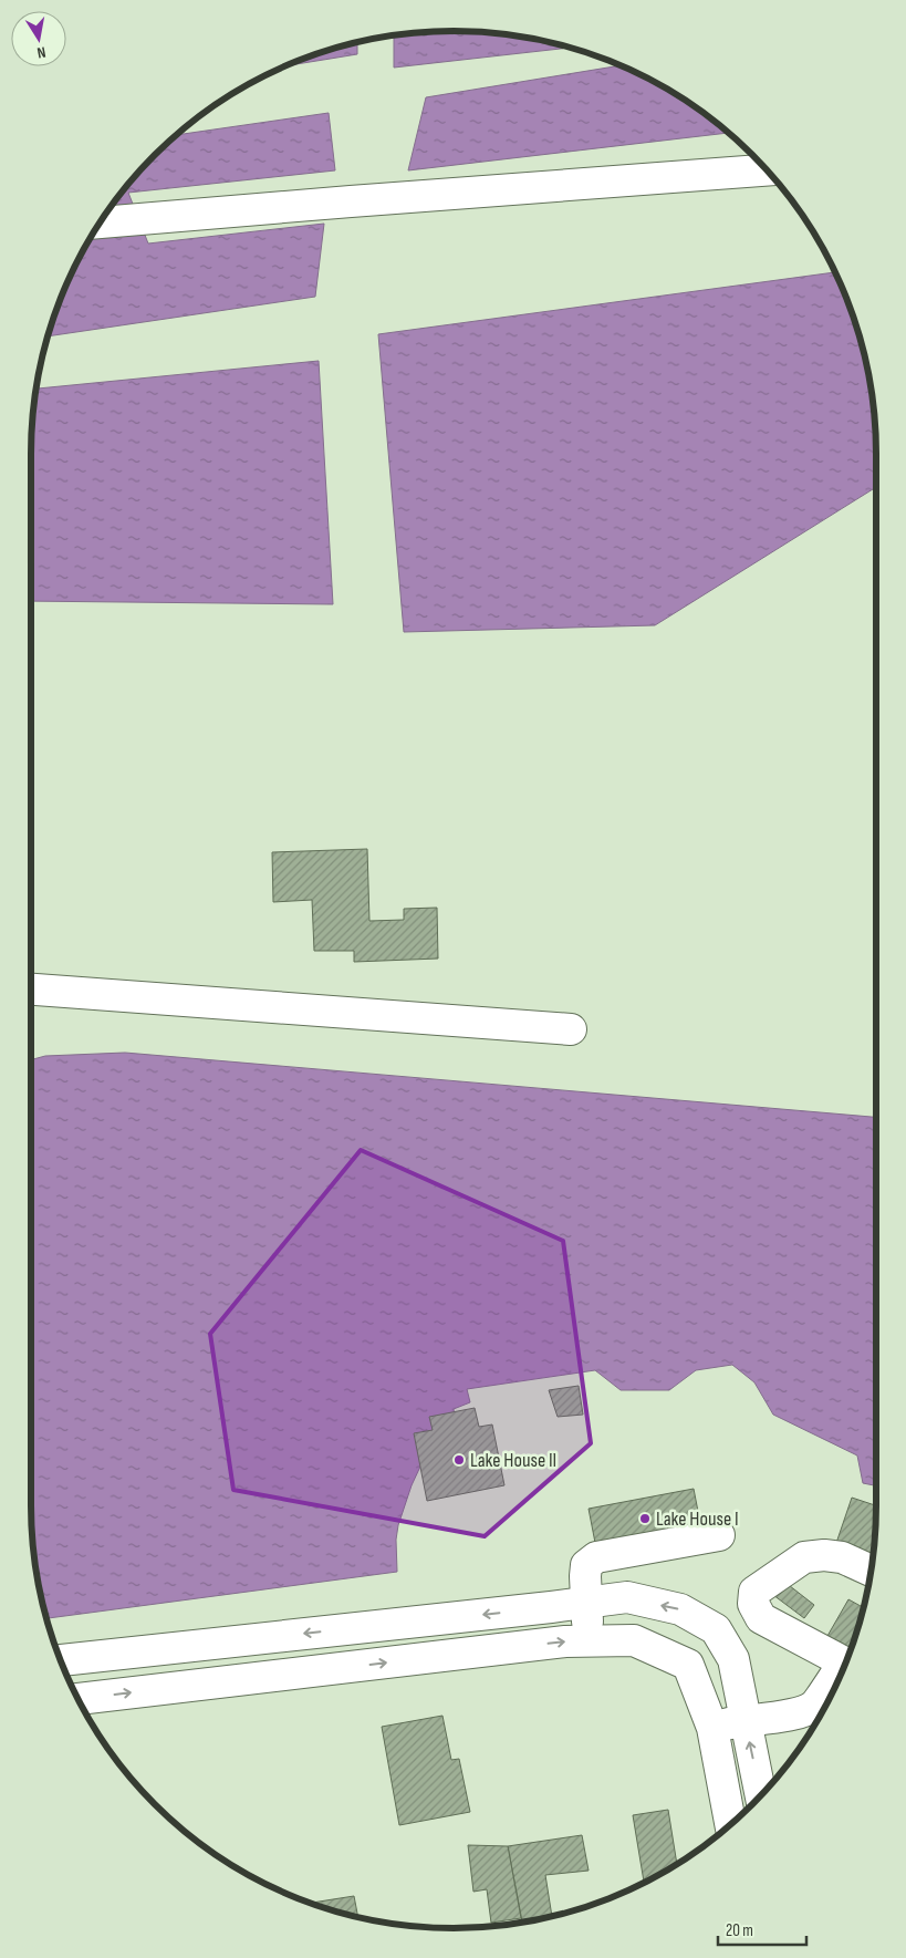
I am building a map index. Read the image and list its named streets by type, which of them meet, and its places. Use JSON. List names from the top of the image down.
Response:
{
  "places": ["Lake House II", "Lake House I"],
  "scale_bar": "20 m",
  "north": "bottom"
}
